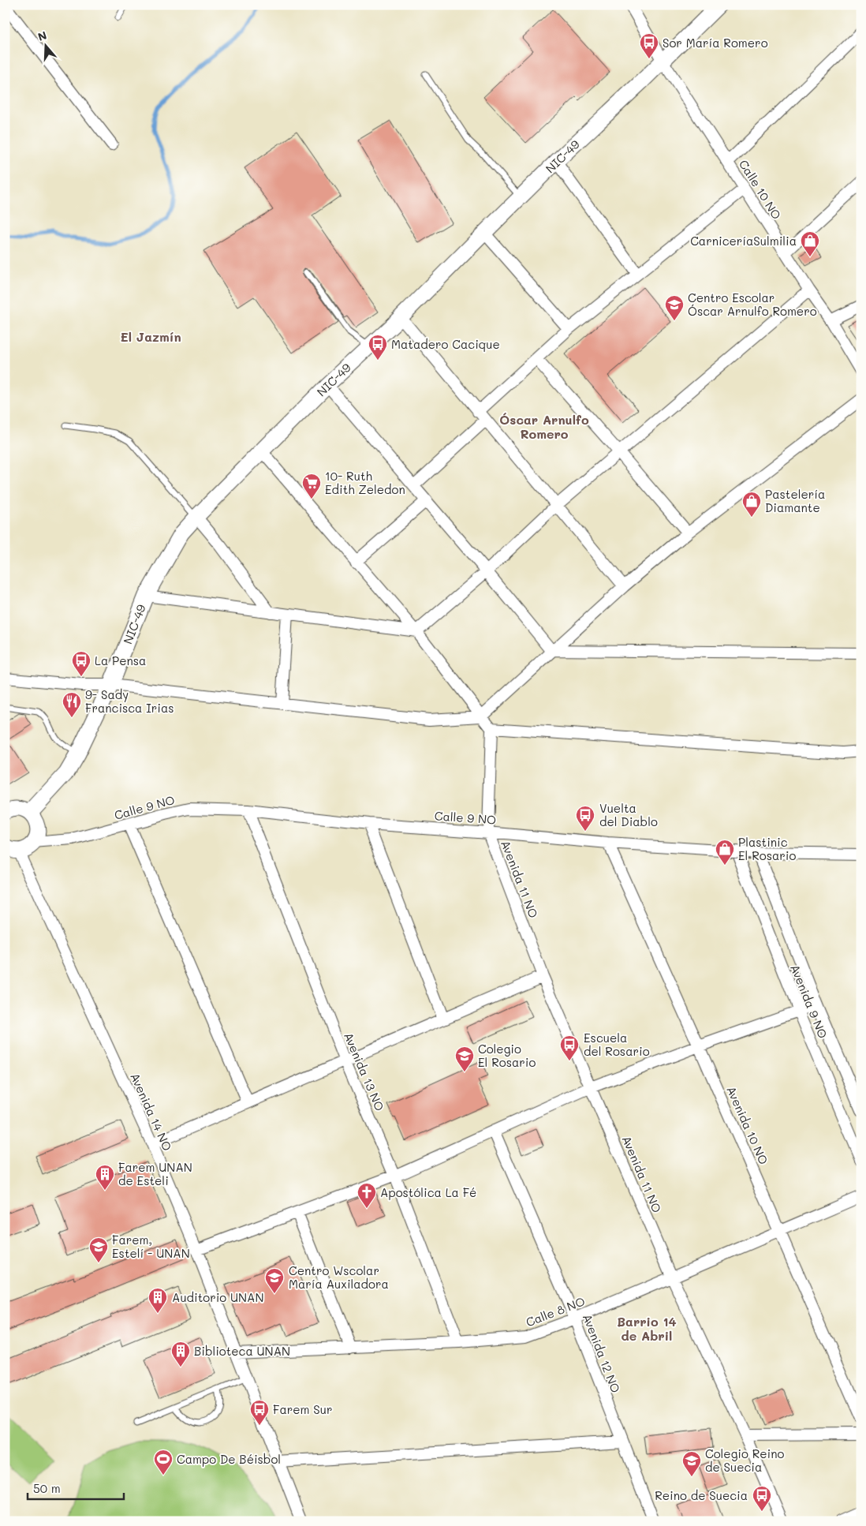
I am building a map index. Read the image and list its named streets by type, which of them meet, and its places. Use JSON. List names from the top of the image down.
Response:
{
  "streets": {
    "street": [
      "NIC-49",
      "Calle 10 NO",
      "Calle 9 NO",
      "Avenida 11 NO",
      "Avenida 9 NO",
      "Avenida 13 NO",
      "Avenida 14 NO",
      "Avenida 10 NO",
      "Calle 8 NO",
      "Avenida 12 NO"
    ]
  },
  "crossings": [
    ["NIC-49", "Calle 10 NO"],
    ["Calle 9 NO", "Avenida 11 NO"],
    ["Calle 9 NO", "Avenida 9 NO"],
    ["Calle 9 NO", "Avenida 13 NO"],
    ["Calle 9 NO", "Avenida 10 NO"],
    ["Avenida 11 NO", "Calle 8 NO"],
    ["Avenida 13 NO", "Calle 8 NO"],
    ["Avenida 14 NO", "Calle 8 NO"],
    ["Avenida 10 NO", "Calle 8 NO"],
    ["Calle 8 NO", "Avenida 12 NO"]
  ],
  "districts": ["El Jazmín", "Óscar Arnulfo Romero", "Barrio 14 de Abril"],
  "places": {
    "bus stop": [
      "Sor María Romero",
      "Matadero Cacique",
      "La Pensa",
      "Vuelta del Diablo",
      "Escuela del Rosario",
      "Farem Sur",
      "Reino de Suecia"
    ],
    "shop": ["CarniceríaSulmilia", "Pastelería Diamante", "Plastinic El Rosario"],
    "school or university": [
      "Centro Escolar Óscar Arnulfo Romero",
      "Colegio El Rosario",
      "Farem, Estelí - UNAN",
      "Centro Wscolar María Auxiladora",
      "Colegio Reino de Suecia"
    ],
    "supermarket": ["10- Ruth Edith Zeledon"],
    "restaurant": ["9- Sady Francisca Irias"],
    "building": ["Farem UNAN de Esteli", "Auditorio UNAN", "Biblioteca UNAN"],
    "church": ["Apostólica La Fé"],
    "sports": ["Campo De Béisbol"]
  },
  "scale_bar": "50 m",
  "north": "top"
}
